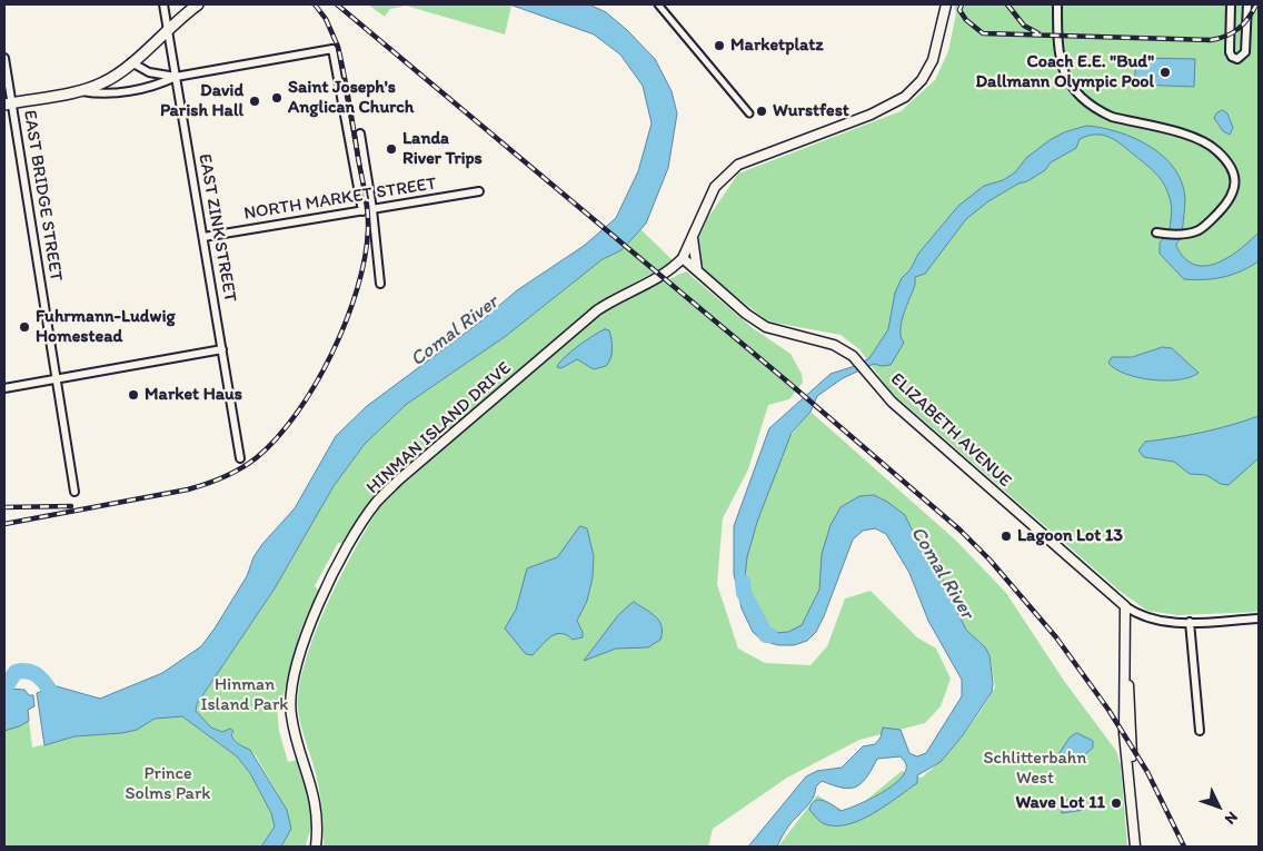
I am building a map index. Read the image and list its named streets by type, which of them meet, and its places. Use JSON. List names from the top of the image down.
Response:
{
  "streets": {
    "street": [
      "EAST BRIDGE STREET",
      "NORTH MARKET STREET",
      "EAST ZINK STREET",
      "HINMAN ISLAND DRIVE",
      "ELIZABETH AVENUE"
    ]
  },
  "crossings": [
    ["NORTH MARKET STREET", "EAST ZINK STREET"],
    ["HINMAN ISLAND DRIVE", "ELIZABETH AVENUE"]
  ],
  "water": ["Comal River"],
  "parks": ["Hinman Island Park", "Schlitterbahn West", "Prince Solms Park"],
  "places": [
    "Marketplatz",
    "Coach E.E. \"Bud\" Dallmann Olympic Pool",
    "Saint Joseph's Anglican Church",
    "David Parish Hall",
    "Wurstfest",
    "Landa River Trips",
    "Fuhrmann-Ludwig Homestead",
    "Market Haus",
    "Lagoon Lot 13",
    "Wave Lot 11"
  ],
  "north": "bottom right"
}
